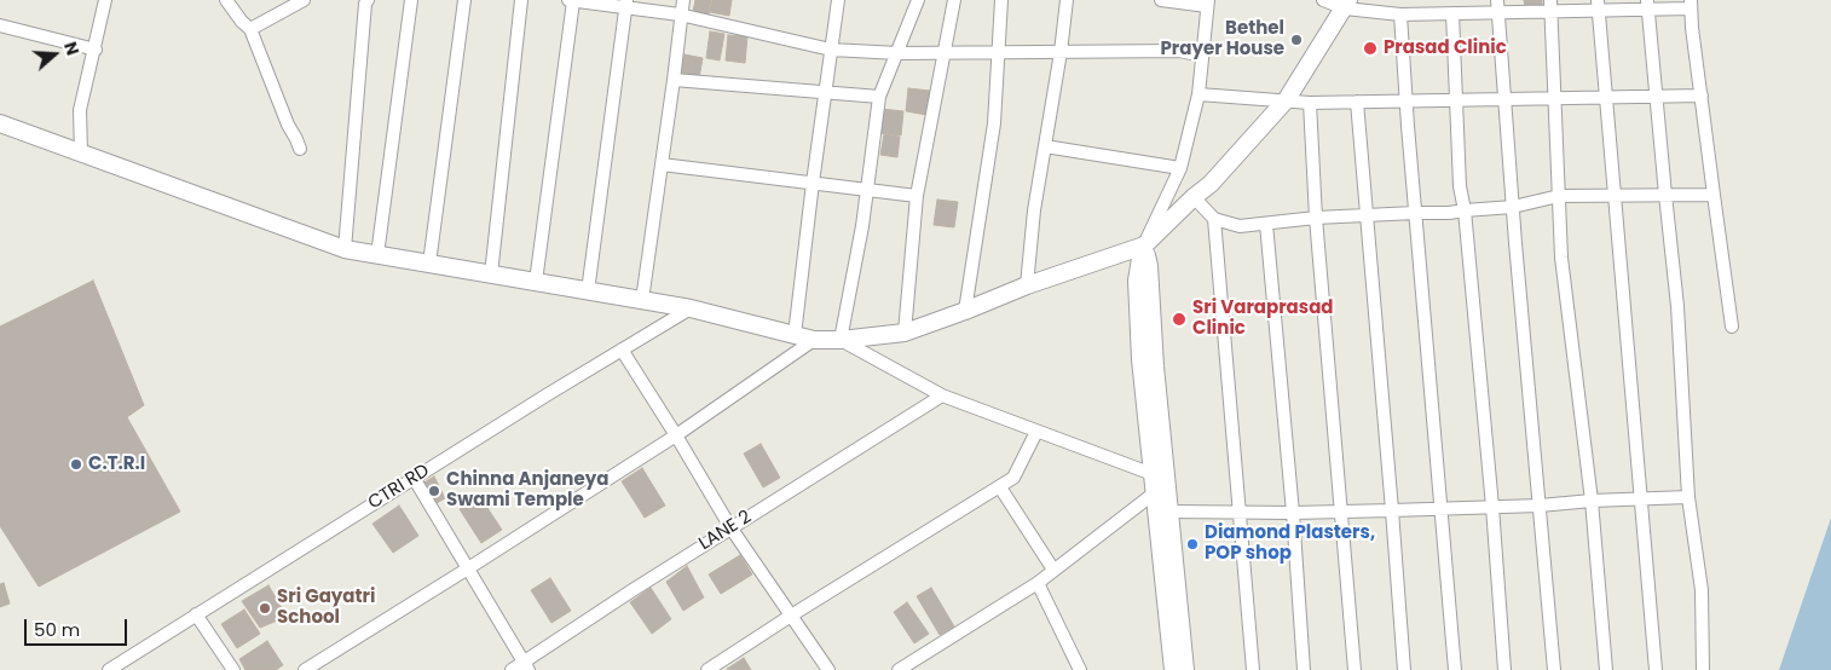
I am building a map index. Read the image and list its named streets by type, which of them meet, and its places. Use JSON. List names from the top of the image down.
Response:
{
  "streets": {
    "street": ["CTRI RD", "LANE 2"]
  },
  "places": [
    "Bethel Prayer House",
    "Prasad Clinic",
    "Sri Varaprasad Clinic",
    "C.T.R.I",
    "Chinna Anjaneya Swami Temple",
    "Diamond Plasters, POP shop",
    "Sri Gayatri School"
  ],
  "scale_bar": "50 m",
  "north": "right"
}
